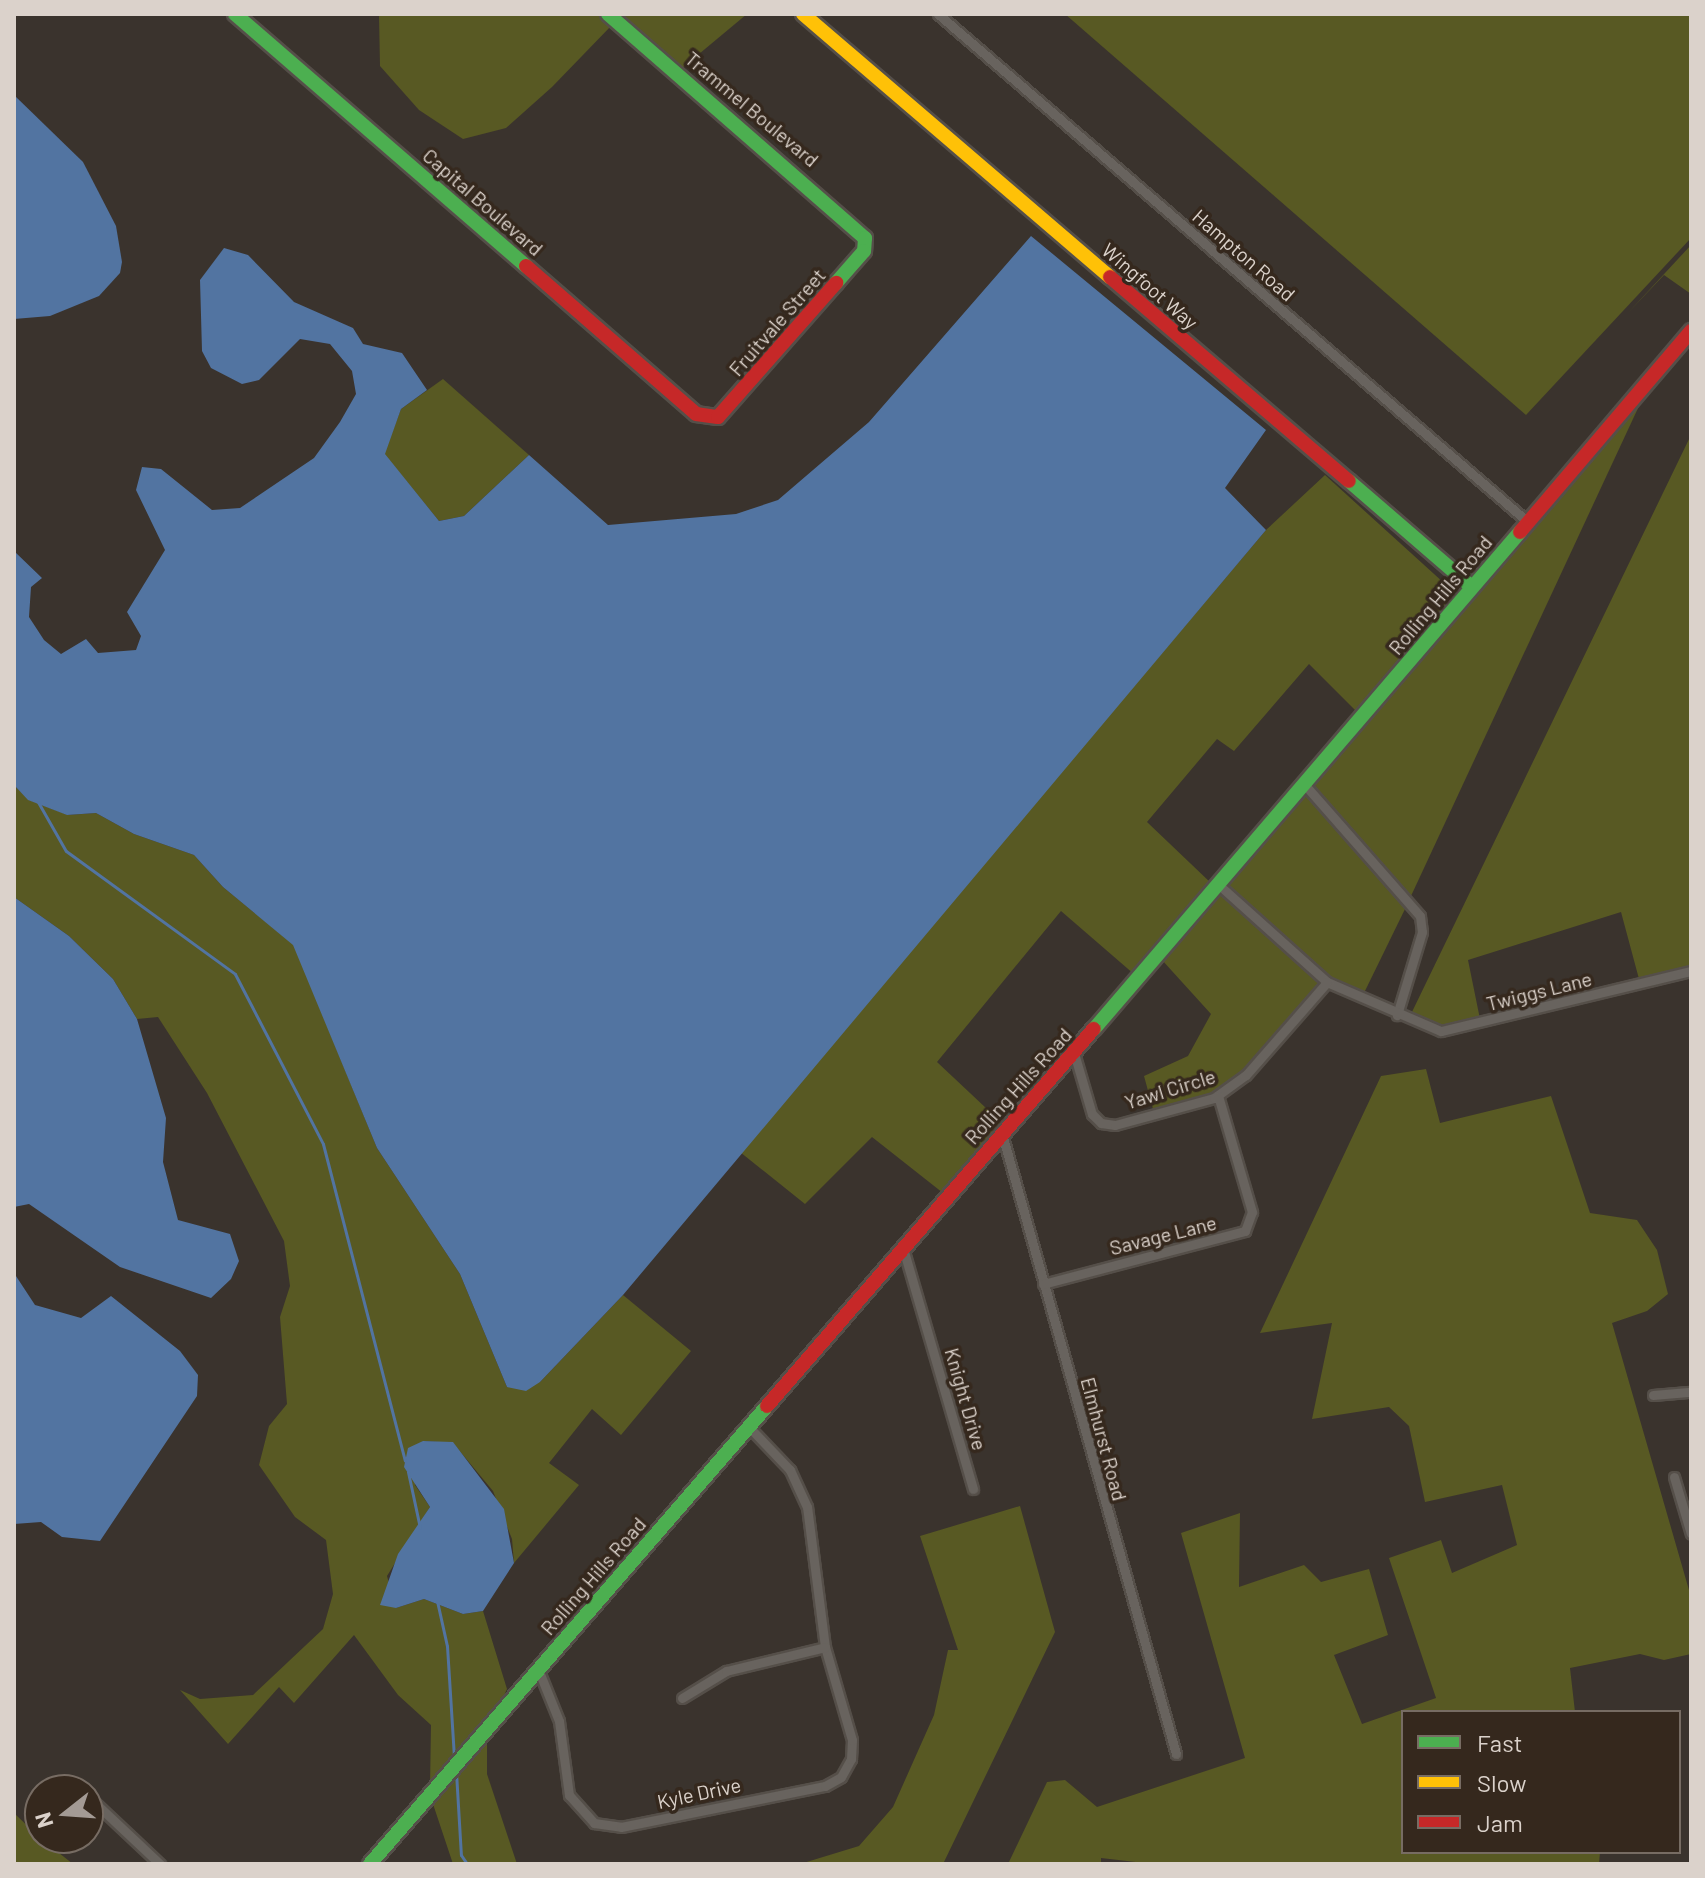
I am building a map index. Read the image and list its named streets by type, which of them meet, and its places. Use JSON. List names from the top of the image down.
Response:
{
  "streets": {
    "street": [
      "Trammel Boulevard",
      "Capital Boulevard",
      "Hampton Road",
      "Wingfoot Way",
      "Fruitvale Street",
      "Rolling Hills Road",
      "Twiggs Lane",
      "Yawl Circle",
      "Savage Lane",
      "Knight Drive",
      "Elmhurst Road",
      "Kyle Drive"
    ]
  },
  "crossings": [
    ["Trammel Boulevard", "Fruitvale Street"],
    ["Capital Boulevard", "Fruitvale Street"],
    ["Hampton Road", "Rolling Hills Road"],
    ["Wingfoot Way", "Rolling Hills Road"],
    ["Rolling Hills Road", "Yawl Circle"],
    ["Rolling Hills Road", "Knight Drive"],
    ["Rolling Hills Road", "Elmhurst Road"],
    ["Rolling Hills Road", "Kyle Drive"],
    ["Yawl Circle", "Savage Lane"],
    ["Savage Lane", "Elmhurst Road"]
  ],
  "legend": ["Fast", "Slow", "Jam"],
  "north": "left"
}
